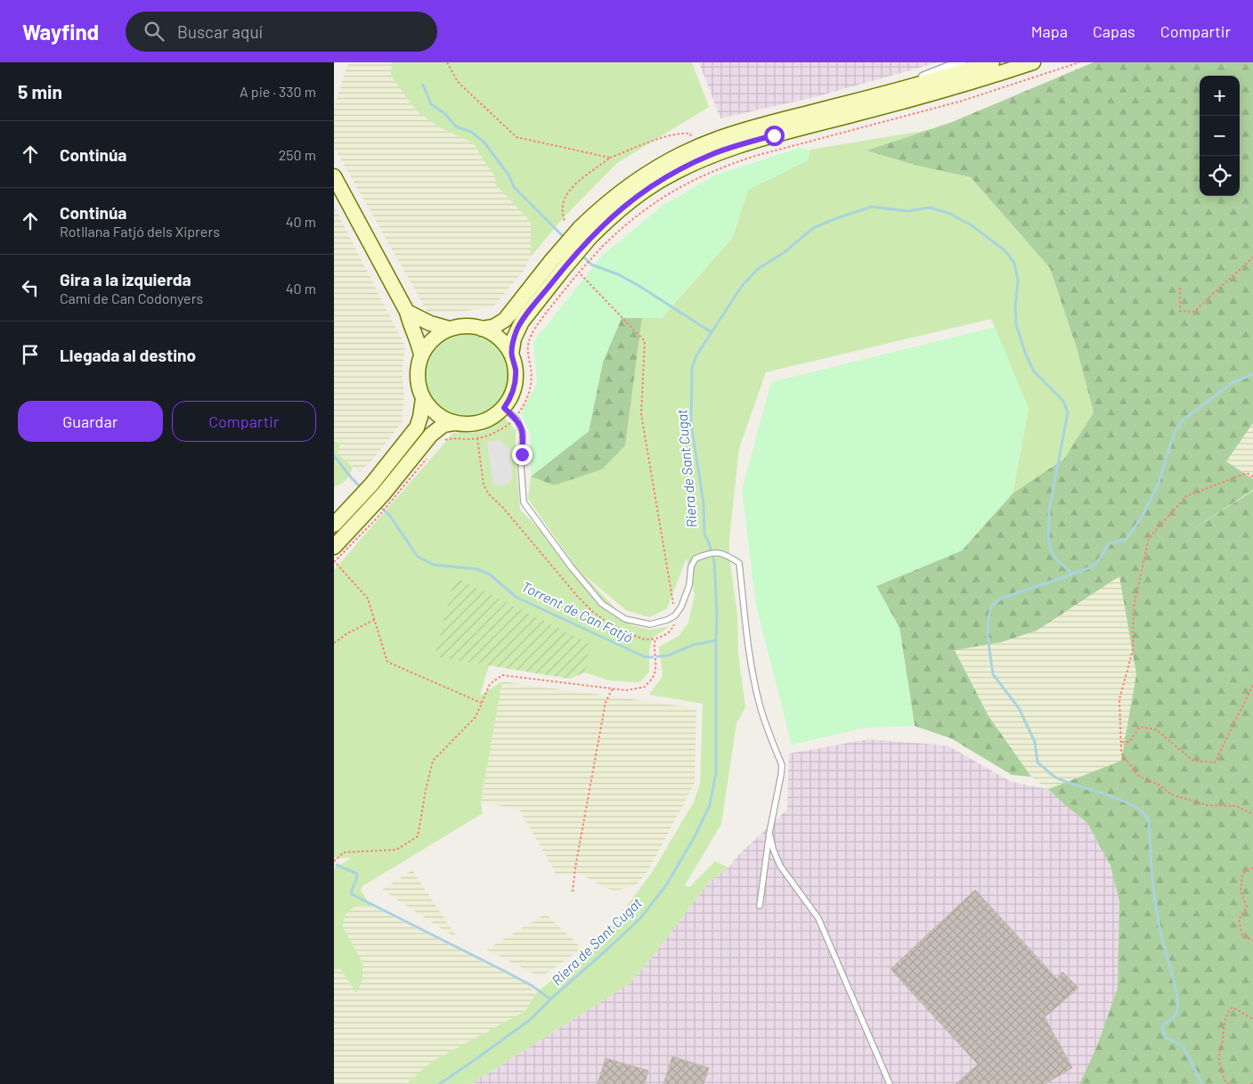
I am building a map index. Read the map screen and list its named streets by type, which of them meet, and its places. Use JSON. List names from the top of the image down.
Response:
{
  "water": ["Riera de Sant Cugat", "Torrent de Can Fatjó"],
  "page": {
    "header": "Wayfind",
    "search": "Buscar aquí",
    "nav": ["Mapa", "Capas", "Compartir"],
    "heading": ["5 min", "A pie · 330 m"],
    "map_buttons": ["+", "−"],
    "list": [
      ["Continúa", "250 m"],
      ["Continúa", "Rotllana Fatjó dels Xiprers", "40 m"],
      ["Gira a la izquierda", "Camí de Can Codonyers", "40 m"],
      "Llegada al destino"
    ],
    "buttons": ["Guardar", "Compartir"]
  }
}
